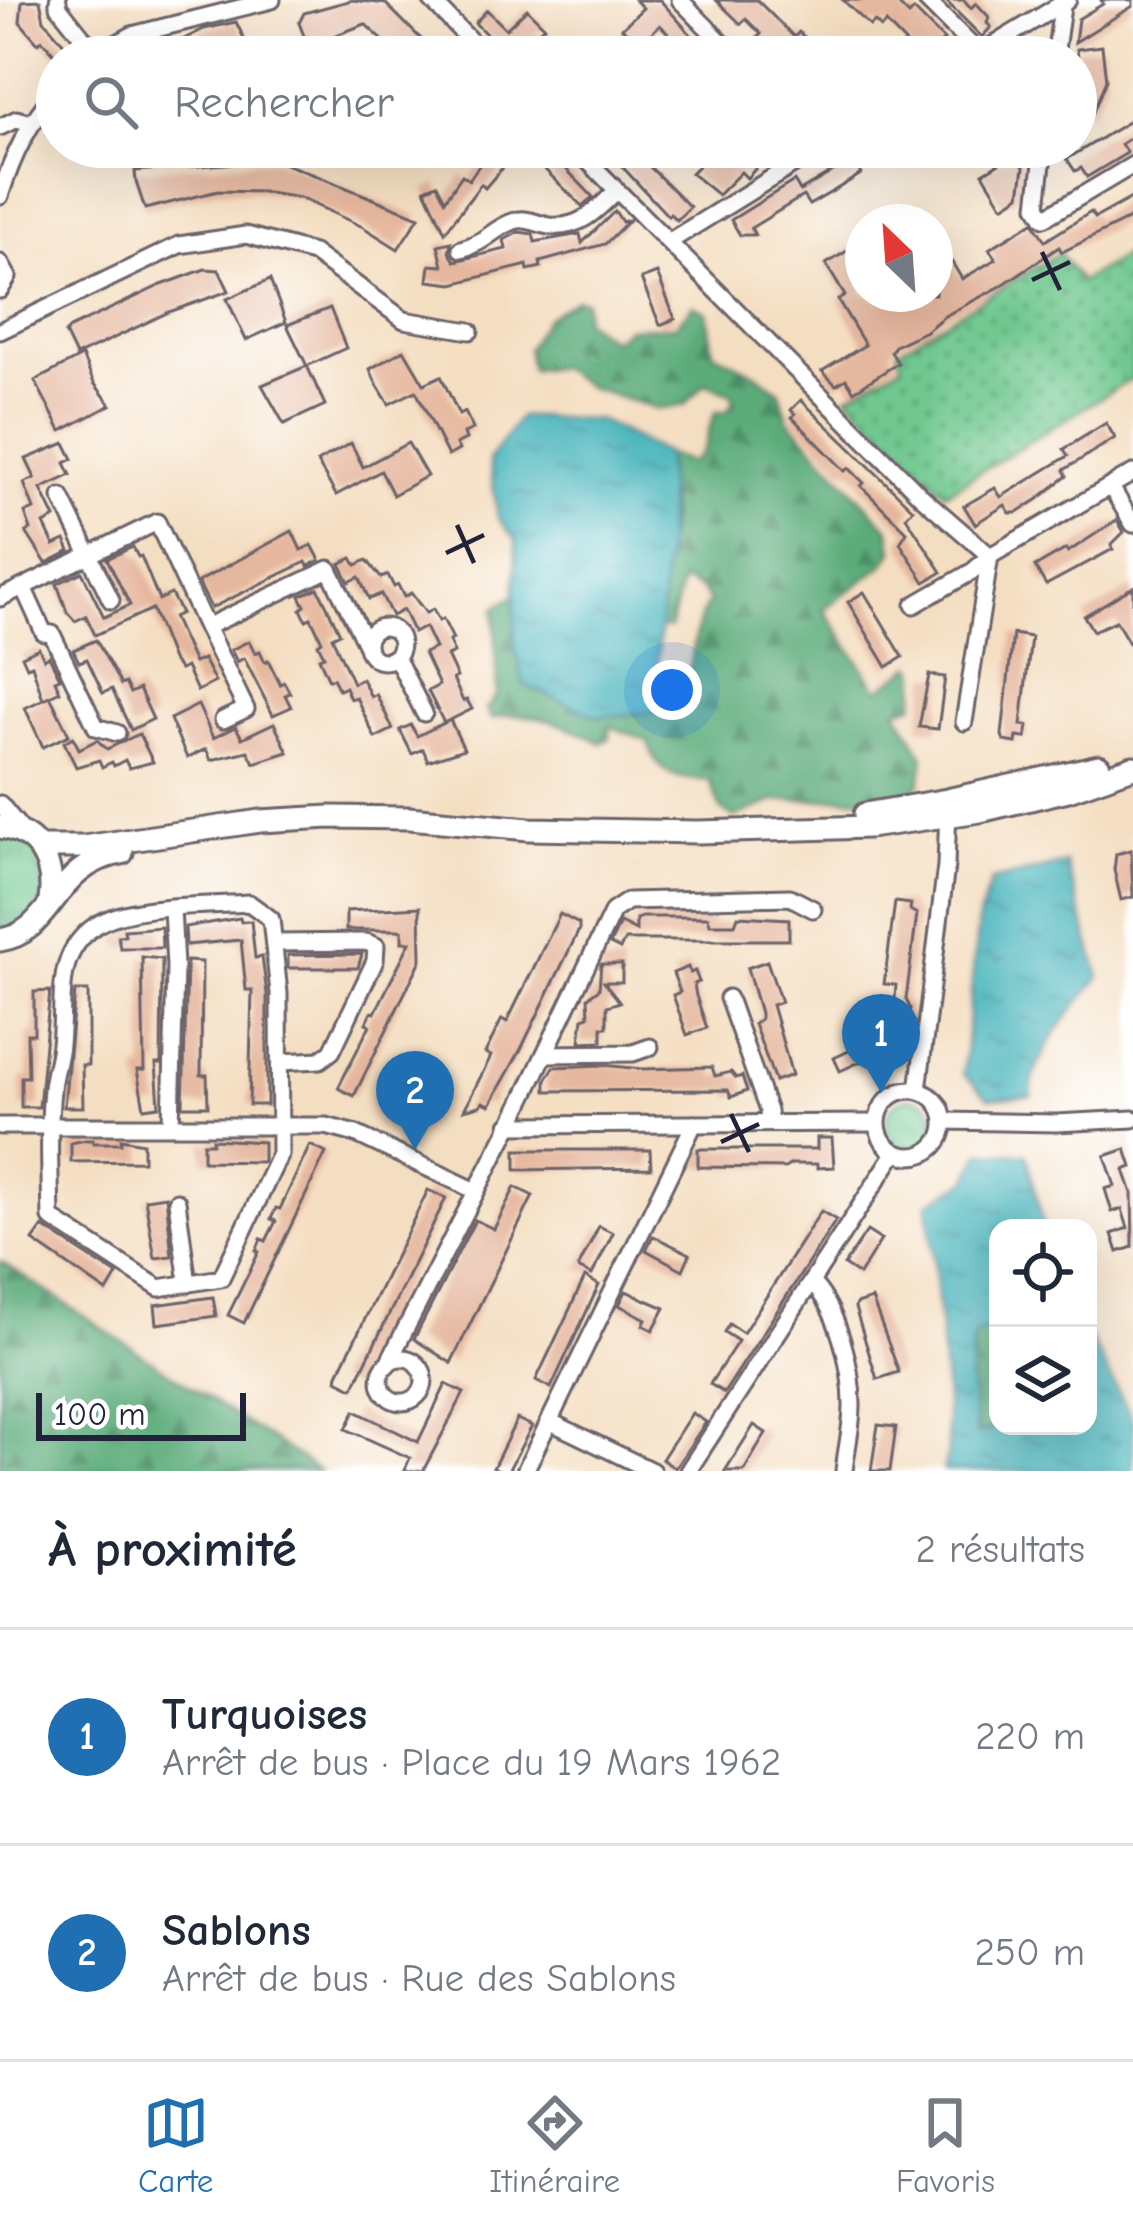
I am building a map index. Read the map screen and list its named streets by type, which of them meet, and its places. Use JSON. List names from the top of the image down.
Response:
{
  "scale_bar": "100 m",
  "north": "top left",
  "page": {
    "search": "Rechercher",
    "pins": ["1", "2"],
    "scale": "100 m",
    "heading": ["À proximité", "2 résultats"],
    "list": [
      {
        "mark": "1",
        "name": "Turquoises",
        "note": "Arrêt de bus · Place du 19 Mars 1962",
        "value": "220 m"
      },
      {
        "mark": "2",
        "name": "Sablons",
        "note": "Arrêt de bus · Rue des Sablons",
        "value": "250 m"
      }
    ],
    "nav": ["Carte", "Itinéraire", "Favoris"]
  }
}
